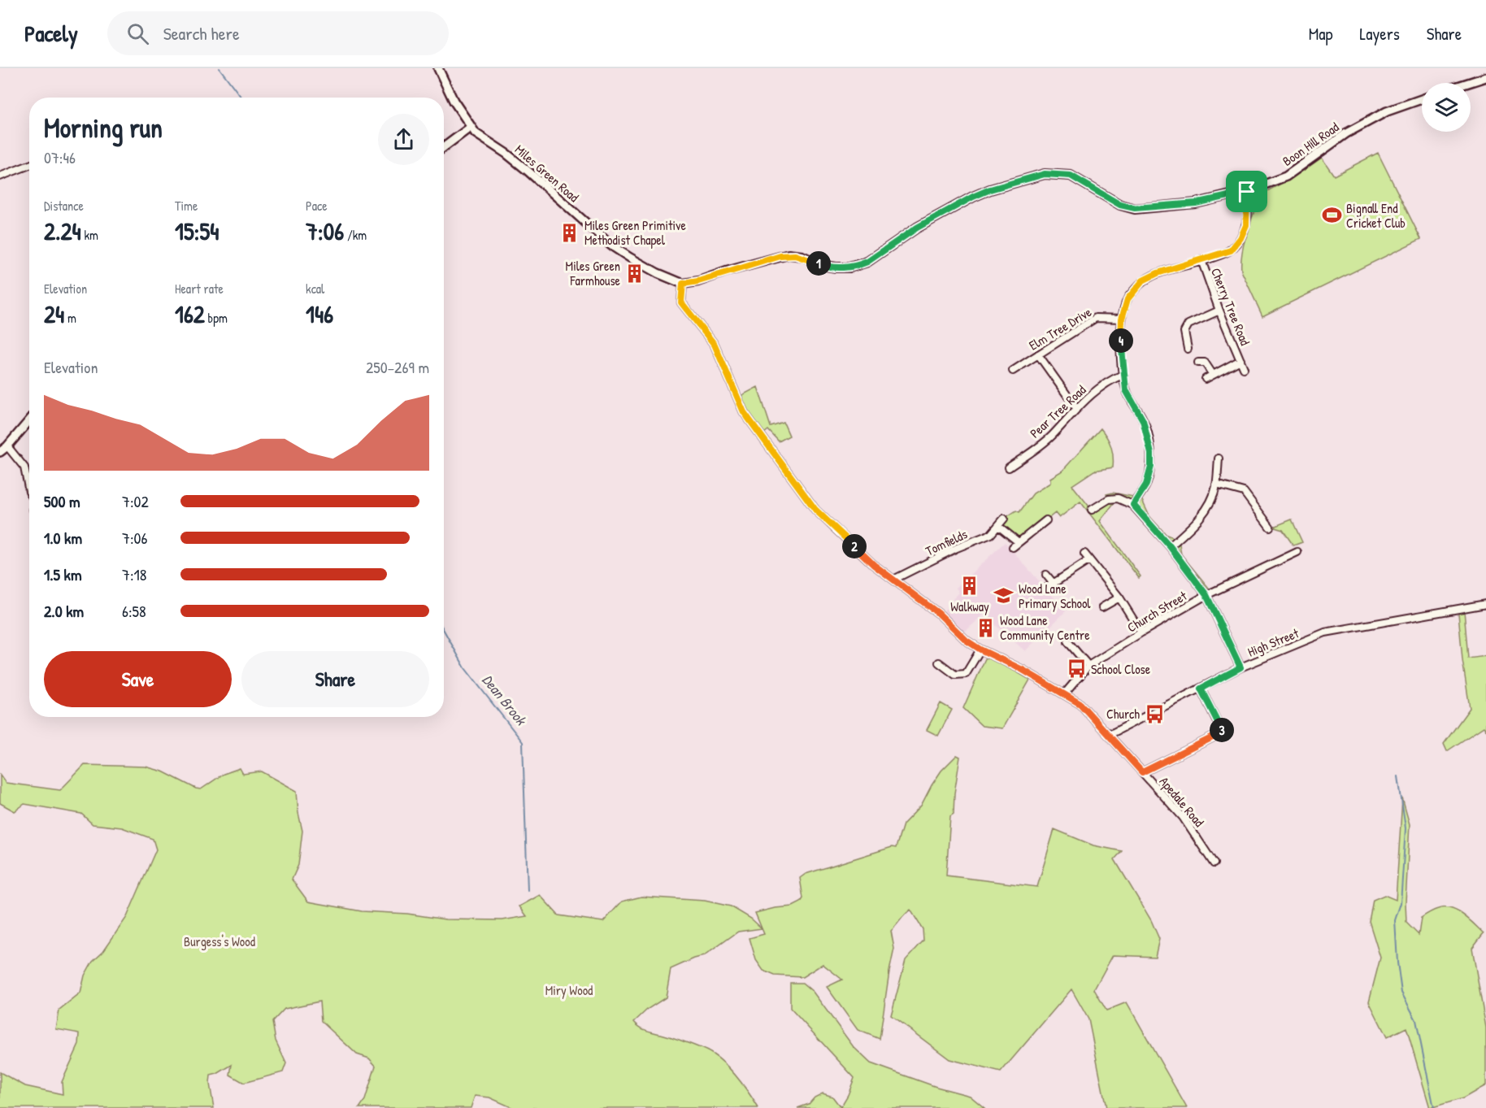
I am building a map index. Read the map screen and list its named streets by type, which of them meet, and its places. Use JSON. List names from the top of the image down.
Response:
{
  "streets": {
    "street": [
      "Boon Hill Road",
      "Miles Green Road",
      "Cherry Tree Road",
      "Elm Tree Drive",
      "Pear Tree Road",
      "Tomfields",
      "Church Street",
      "High Street",
      "Apedale Road"
    ]
  },
  "crossings": [
    ["Boon Hill Road", "Miles Green Road"],
    ["Boon Hill Road", "Apedale Road"],
    ["Miles Green Road", "Apedale Road"],
    ["Tomfields", "Apedale Road"],
    ["Church Street", "Apedale Road"],
    ["High Street", "Apedale Road"]
  ],
  "water": ["Dean Brook"],
  "parks": ["Burgess's Wood", "Miry Wood"],
  "places": {
    "sports": ["Bignall End Cricket Club"],
    "building": [
      "Miles Green Primitive Methodist Chapel",
      "Miles Green Farmhouse",
      "Walkway",
      "Wood Lane Community Centre"
    ],
    "school or university": ["Wood Lane Primary School"],
    "bus stop": ["School Close", "Church"]
  },
  "page": {
    "header": "Pacely",
    "search": "Search here",
    "nav": ["Map", "Layers", "Share"],
    "heading": ["Morning run", "07:46"],
    "stats": [
      ["Distance", "2.24 km"],
      ["Time", "15:54"],
      ["Pace", "7:06 /km"],
      ["Elevation", "24 m"],
      ["Heart rate", "162 bpm"],
      ["kcal", "146"]
    ],
    "pins": [
      "1",
      "4",
      "2",
      "3"
    ],
    "chart": ["Elevation", "250–269 m"],
    "list": [
      {
        "name": "500 m",
        "note": "7:02"
      },
      {
        "name": "1.0 km",
        "note": "7:06"
      },
      {
        "name": "1.5 km",
        "note": "7:18"
      },
      {
        "name": "2.0 km",
        "note": "6:58"
      }
    ],
    "buttons": ["Save", "Share"]
  }
}
